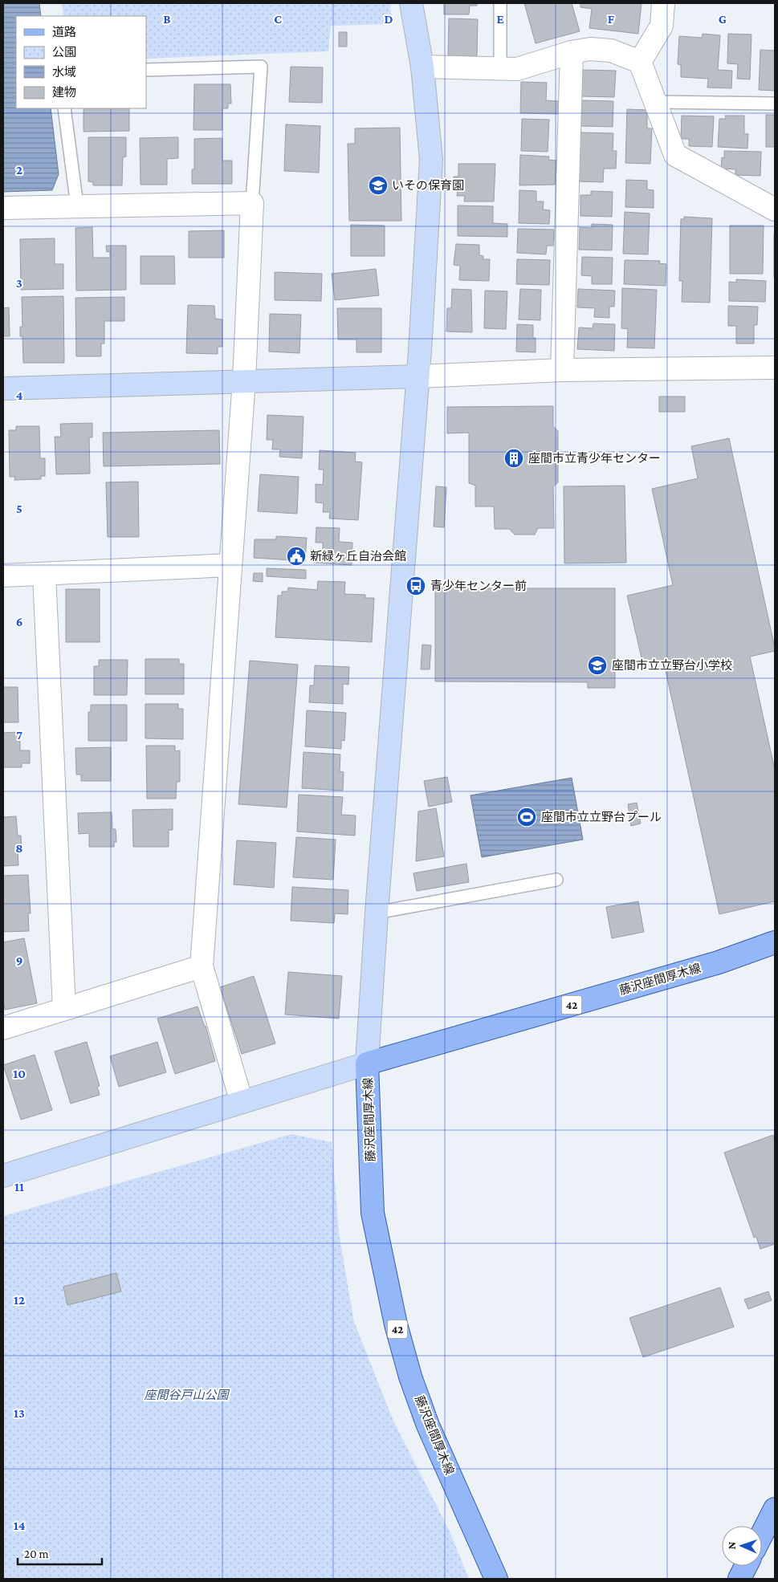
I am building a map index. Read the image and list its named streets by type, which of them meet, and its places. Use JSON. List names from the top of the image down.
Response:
{
  "streets": {
    "main road": ["藤沢座間厚木線", "42"]
  },
  "parks": ["座間谷戸山公園"],
  "places": {
    "school or university": ["いその保育園", "座間市立立野台小学校"],
    "building": ["座間市立青少年センター"],
    "public building": ["新緑ヶ丘自治会館"],
    "bus stop": ["青少年センター前"],
    "sports": ["座間市立立野台プール"]
  },
  "legend": [
    "道路",
    "公園",
    "水域",
    "建物"
  ],
  "scale_bar": "20 m",
  "north": "left",
  "grid": {
    "columns": [
      "B",
      "C",
      "D",
      "E",
      "F",
      "G"
    ],
    "rows": [
      "2",
      "3",
      "4",
      "5",
      "6",
      "7",
      "8",
      "9",
      "10",
      "11",
      "12",
      "13",
      "14"
    ]
  }
}
